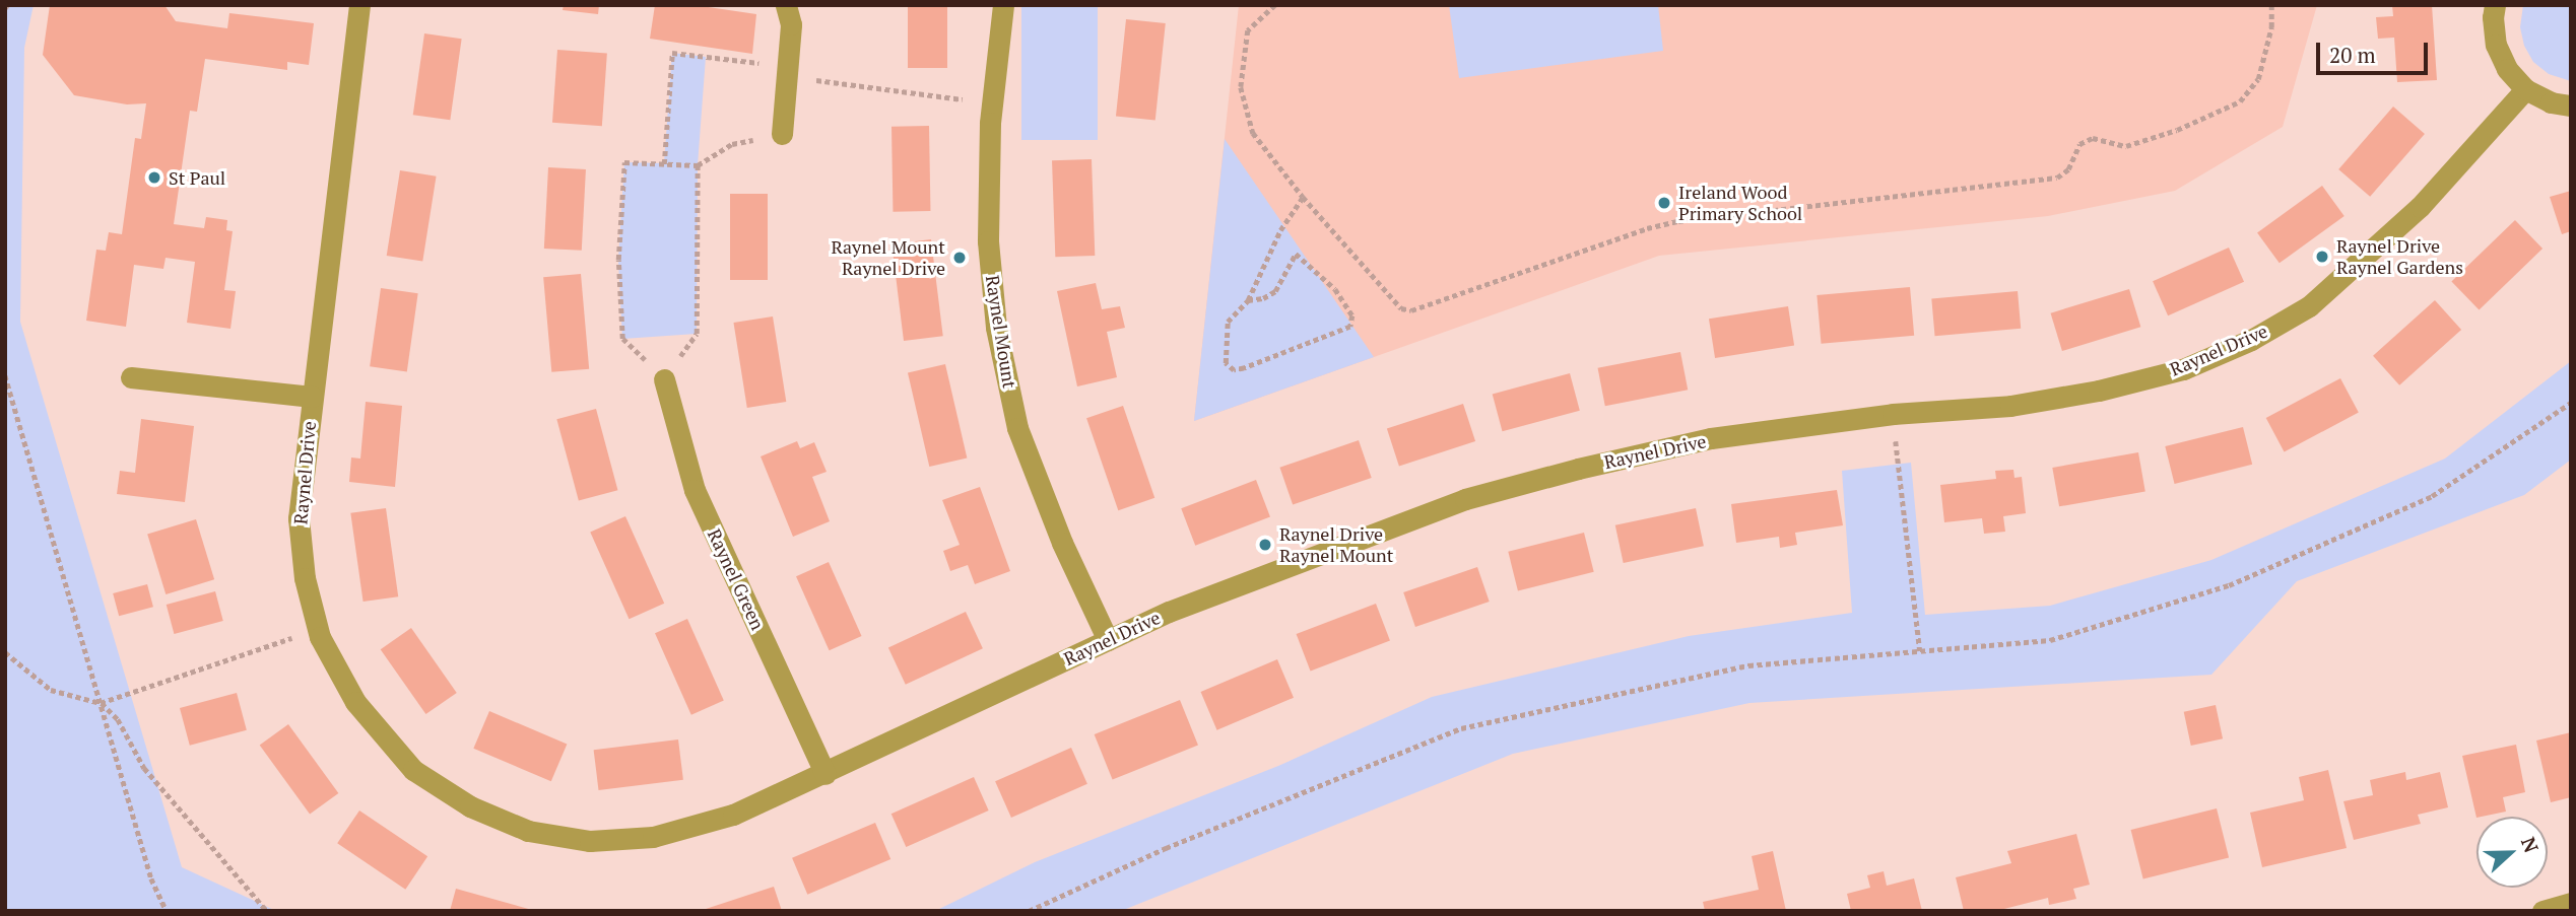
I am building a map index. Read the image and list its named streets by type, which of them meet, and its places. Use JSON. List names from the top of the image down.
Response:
{
  "streets": {
    "street": ["Raynel Mount", "Raynel Drive", "Raynel Green"]
  },
  "crossings": [
    ["Raynel Mount", "Raynel Drive"],
    ["Raynel Drive", "Raynel Green"]
  ],
  "places": [
    "St Paul",
    "Ireland Wood Primary School",
    "Raynel Drive Raynel Gardens",
    "Raynel Mount Raynel Drive",
    "Raynel Drive Raynel Mount"
  ],
  "scale_bar": "20 m",
  "north": "right"
}
